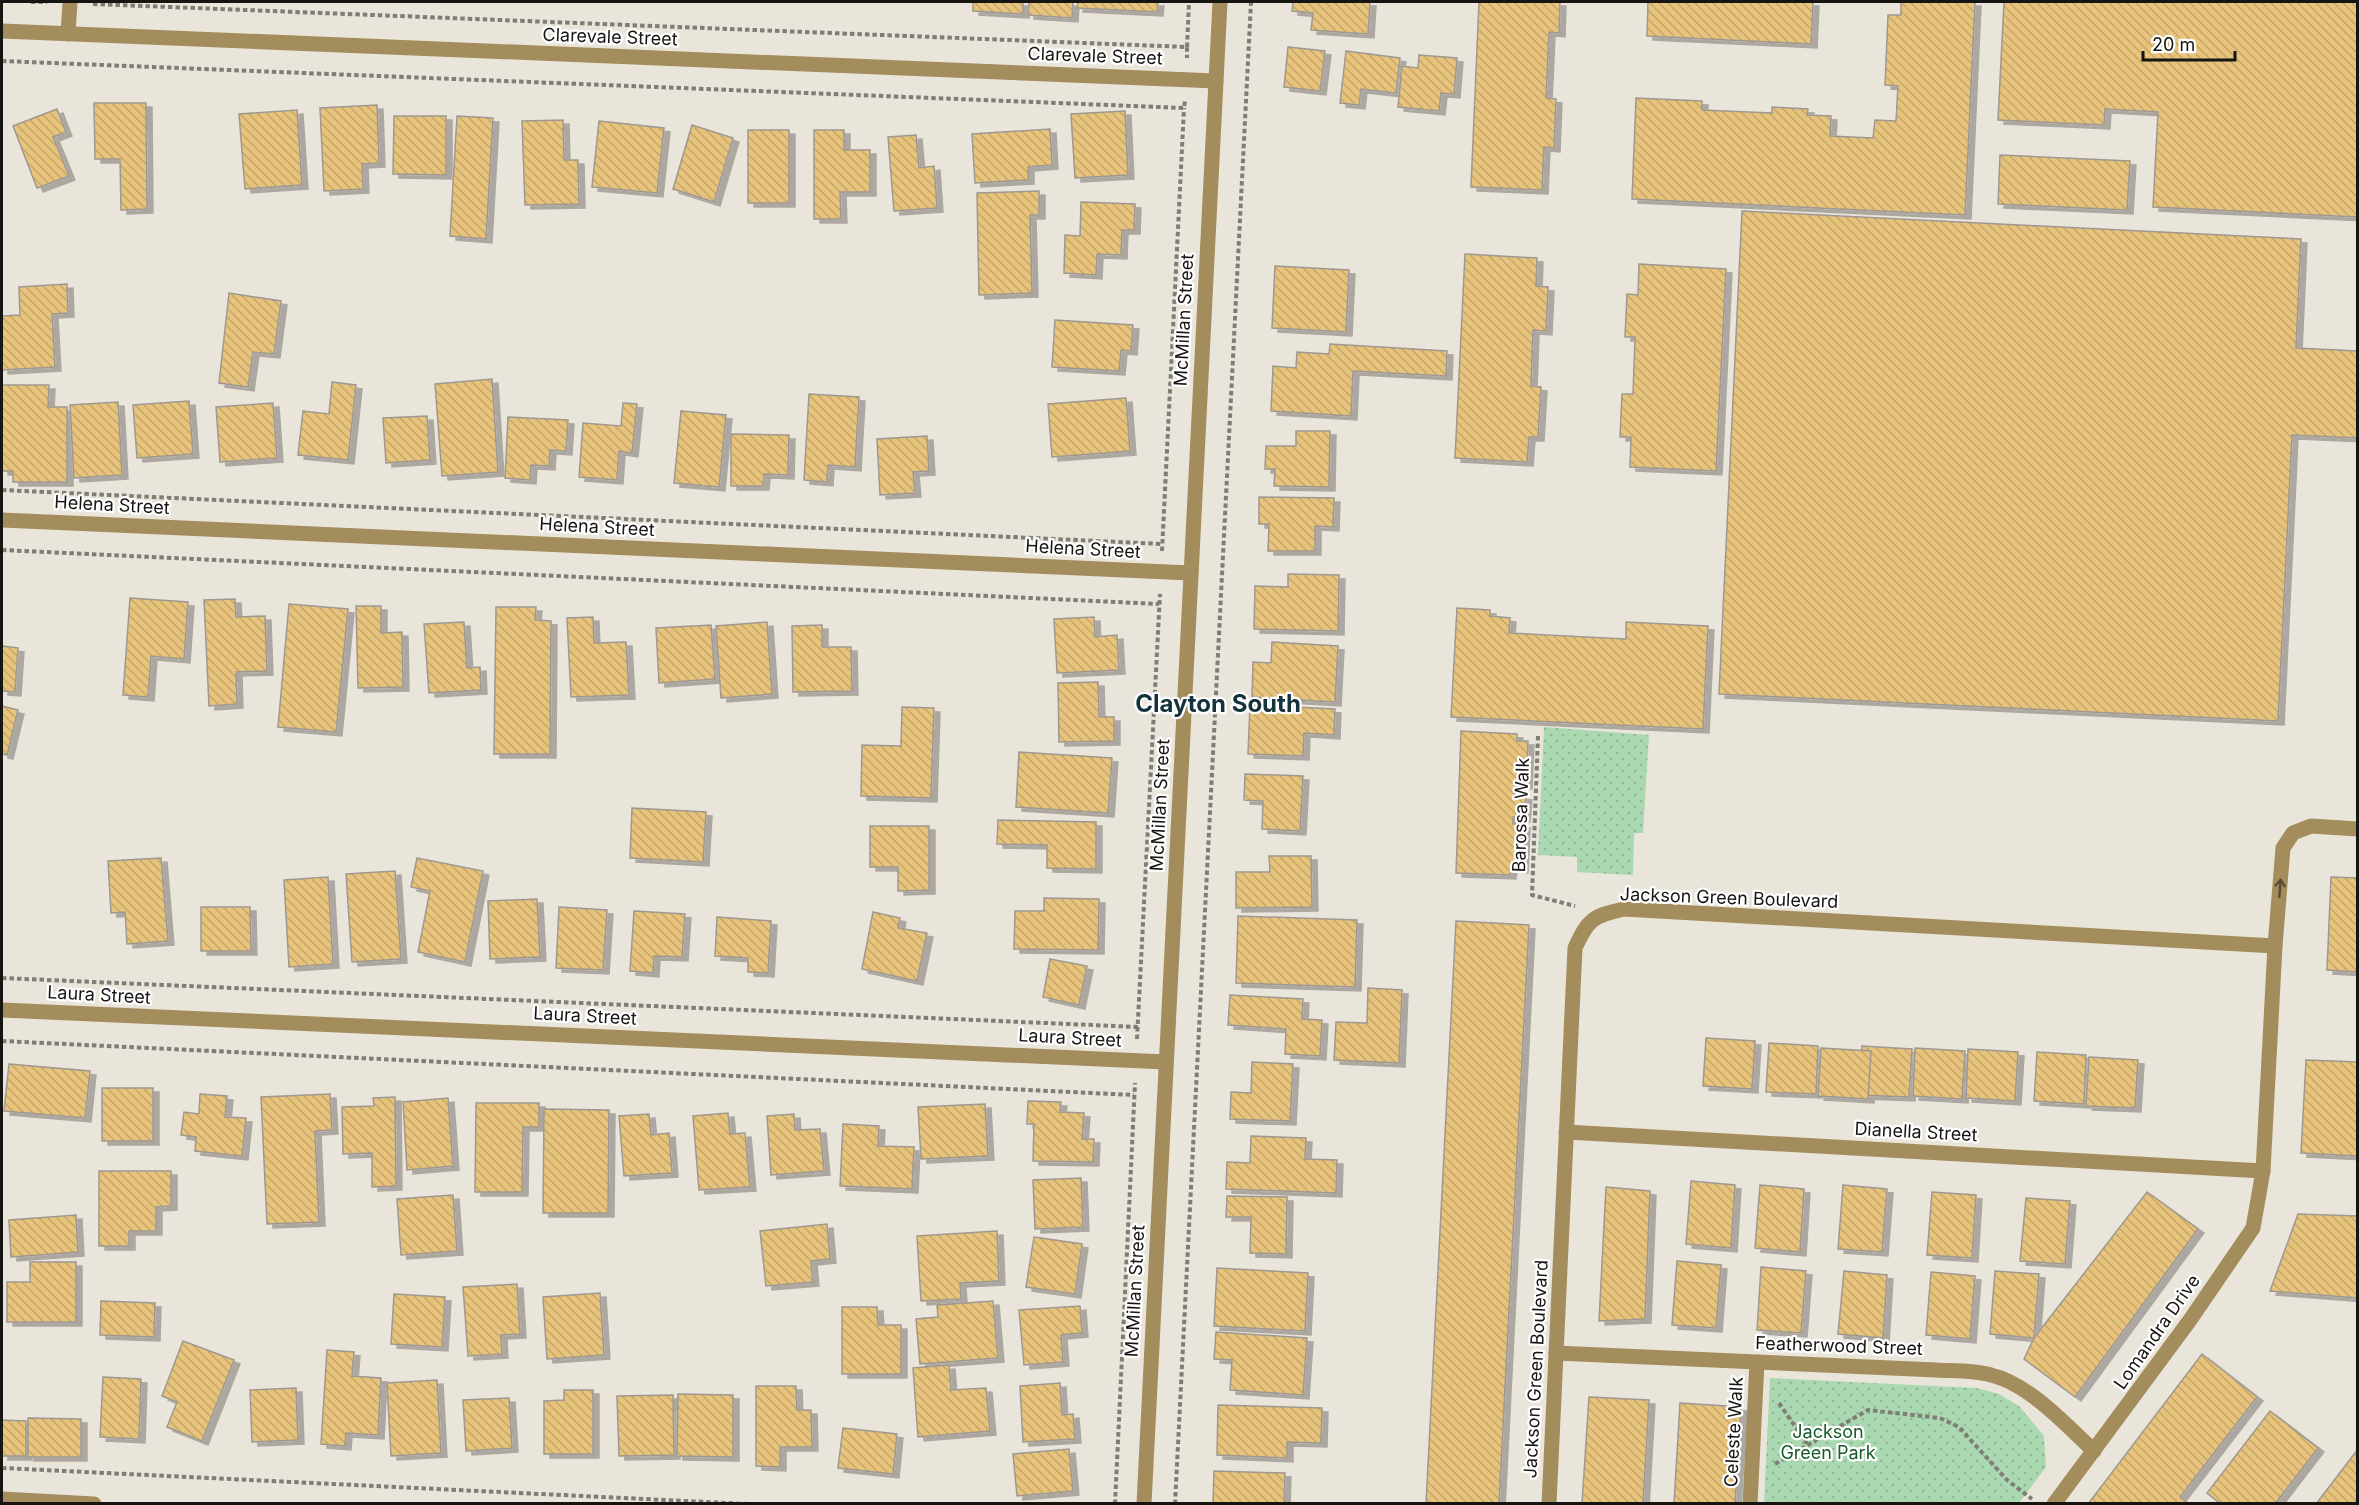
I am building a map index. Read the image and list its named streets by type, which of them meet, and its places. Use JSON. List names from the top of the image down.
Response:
{
  "streets": {
    "street": [
      "Clarevale Street",
      "McMillan Street",
      "Helena Street",
      "Jackson Green Boulevard",
      "Laura Street",
      "Dianella Street",
      "Lomandra Drive",
      "Featherwood Street",
      "Celeste Walk"
    ],
    "path": ["Barossa Walk"]
  },
  "crossings": [
    ["Clarevale Street", "McMillan Street"],
    ["McMillan Street", "Helena Street"],
    ["McMillan Street", "Laura Street"],
    ["Barossa Walk", "Jackson Green Boulevard"],
    ["Jackson Green Boulevard", "Dianella Street"],
    ["Jackson Green Boulevard", "Lomandra Drive"],
    ["Jackson Green Boulevard", "Featherwood Street"],
    ["Dianella Street", "Lomandra Drive"],
    ["Lomandra Drive", "Featherwood Street"],
    ["Featherwood Street", "Celeste Walk"]
  ],
  "districts": ["Clayton South"],
  "parks": ["Jackson Green Park"],
  "scale_bar": "20 m"
}
